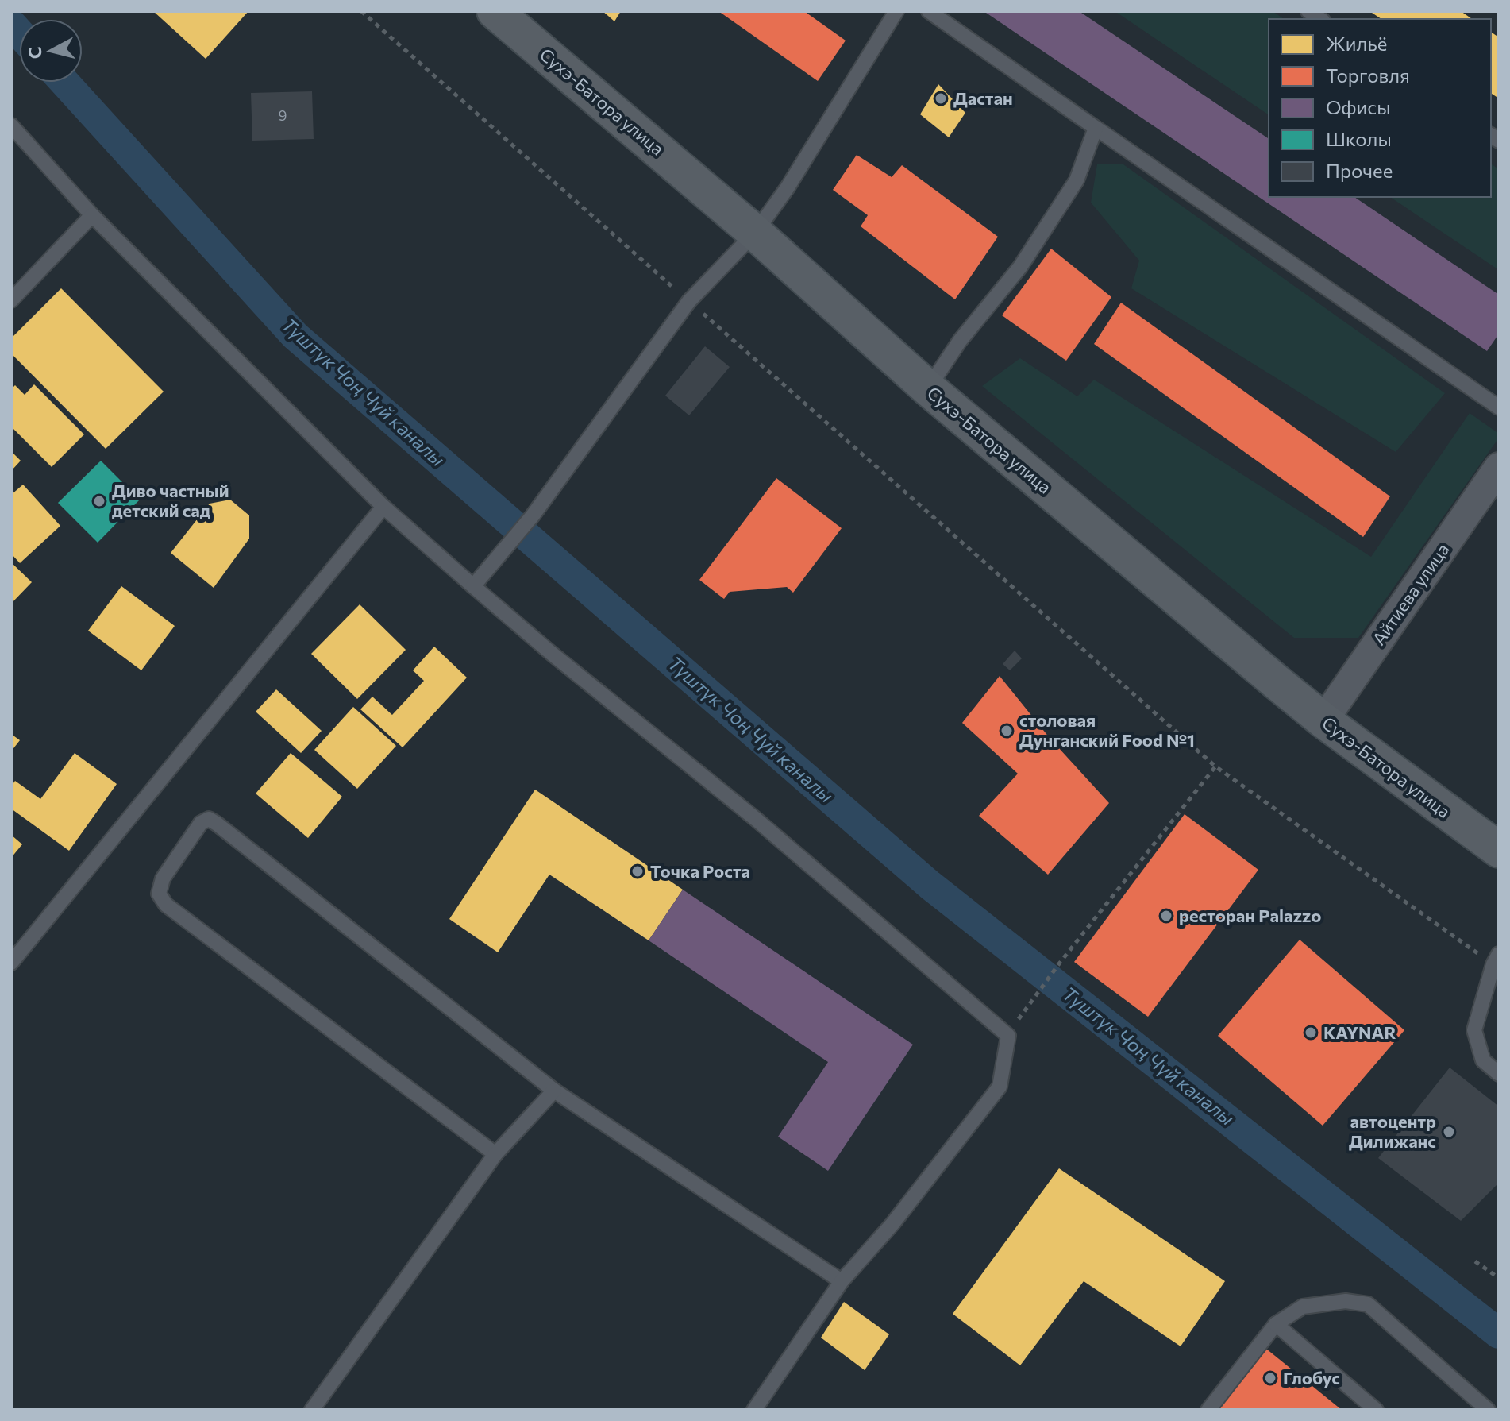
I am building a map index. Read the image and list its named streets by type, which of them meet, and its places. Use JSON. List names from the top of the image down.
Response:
{
  "streets": {
    "main road": ["Сухэ-Батора улица"],
    "street": ["Айтиева улица"]
  },
  "crossings": [
    ["Сухэ-Батора улица", "Айтиева улица"]
  ],
  "water": ["Түштүк Чоң Чүй каналы"],
  "places": [
    "Дастан",
    "Диво частный детский сад",
    "столовая Дунганский Food №1",
    "Точка Роста",
    "ресторан Palazzo",
    "KAYNAR",
    "автоцентр Дилижанс",
    "Глобус"
  ],
  "house_numbers": ["9"],
  "legend": [
    "Жильё",
    "Торговля",
    "Офисы",
    "Школы",
    "Прочее"
  ],
  "north": "left"
}
